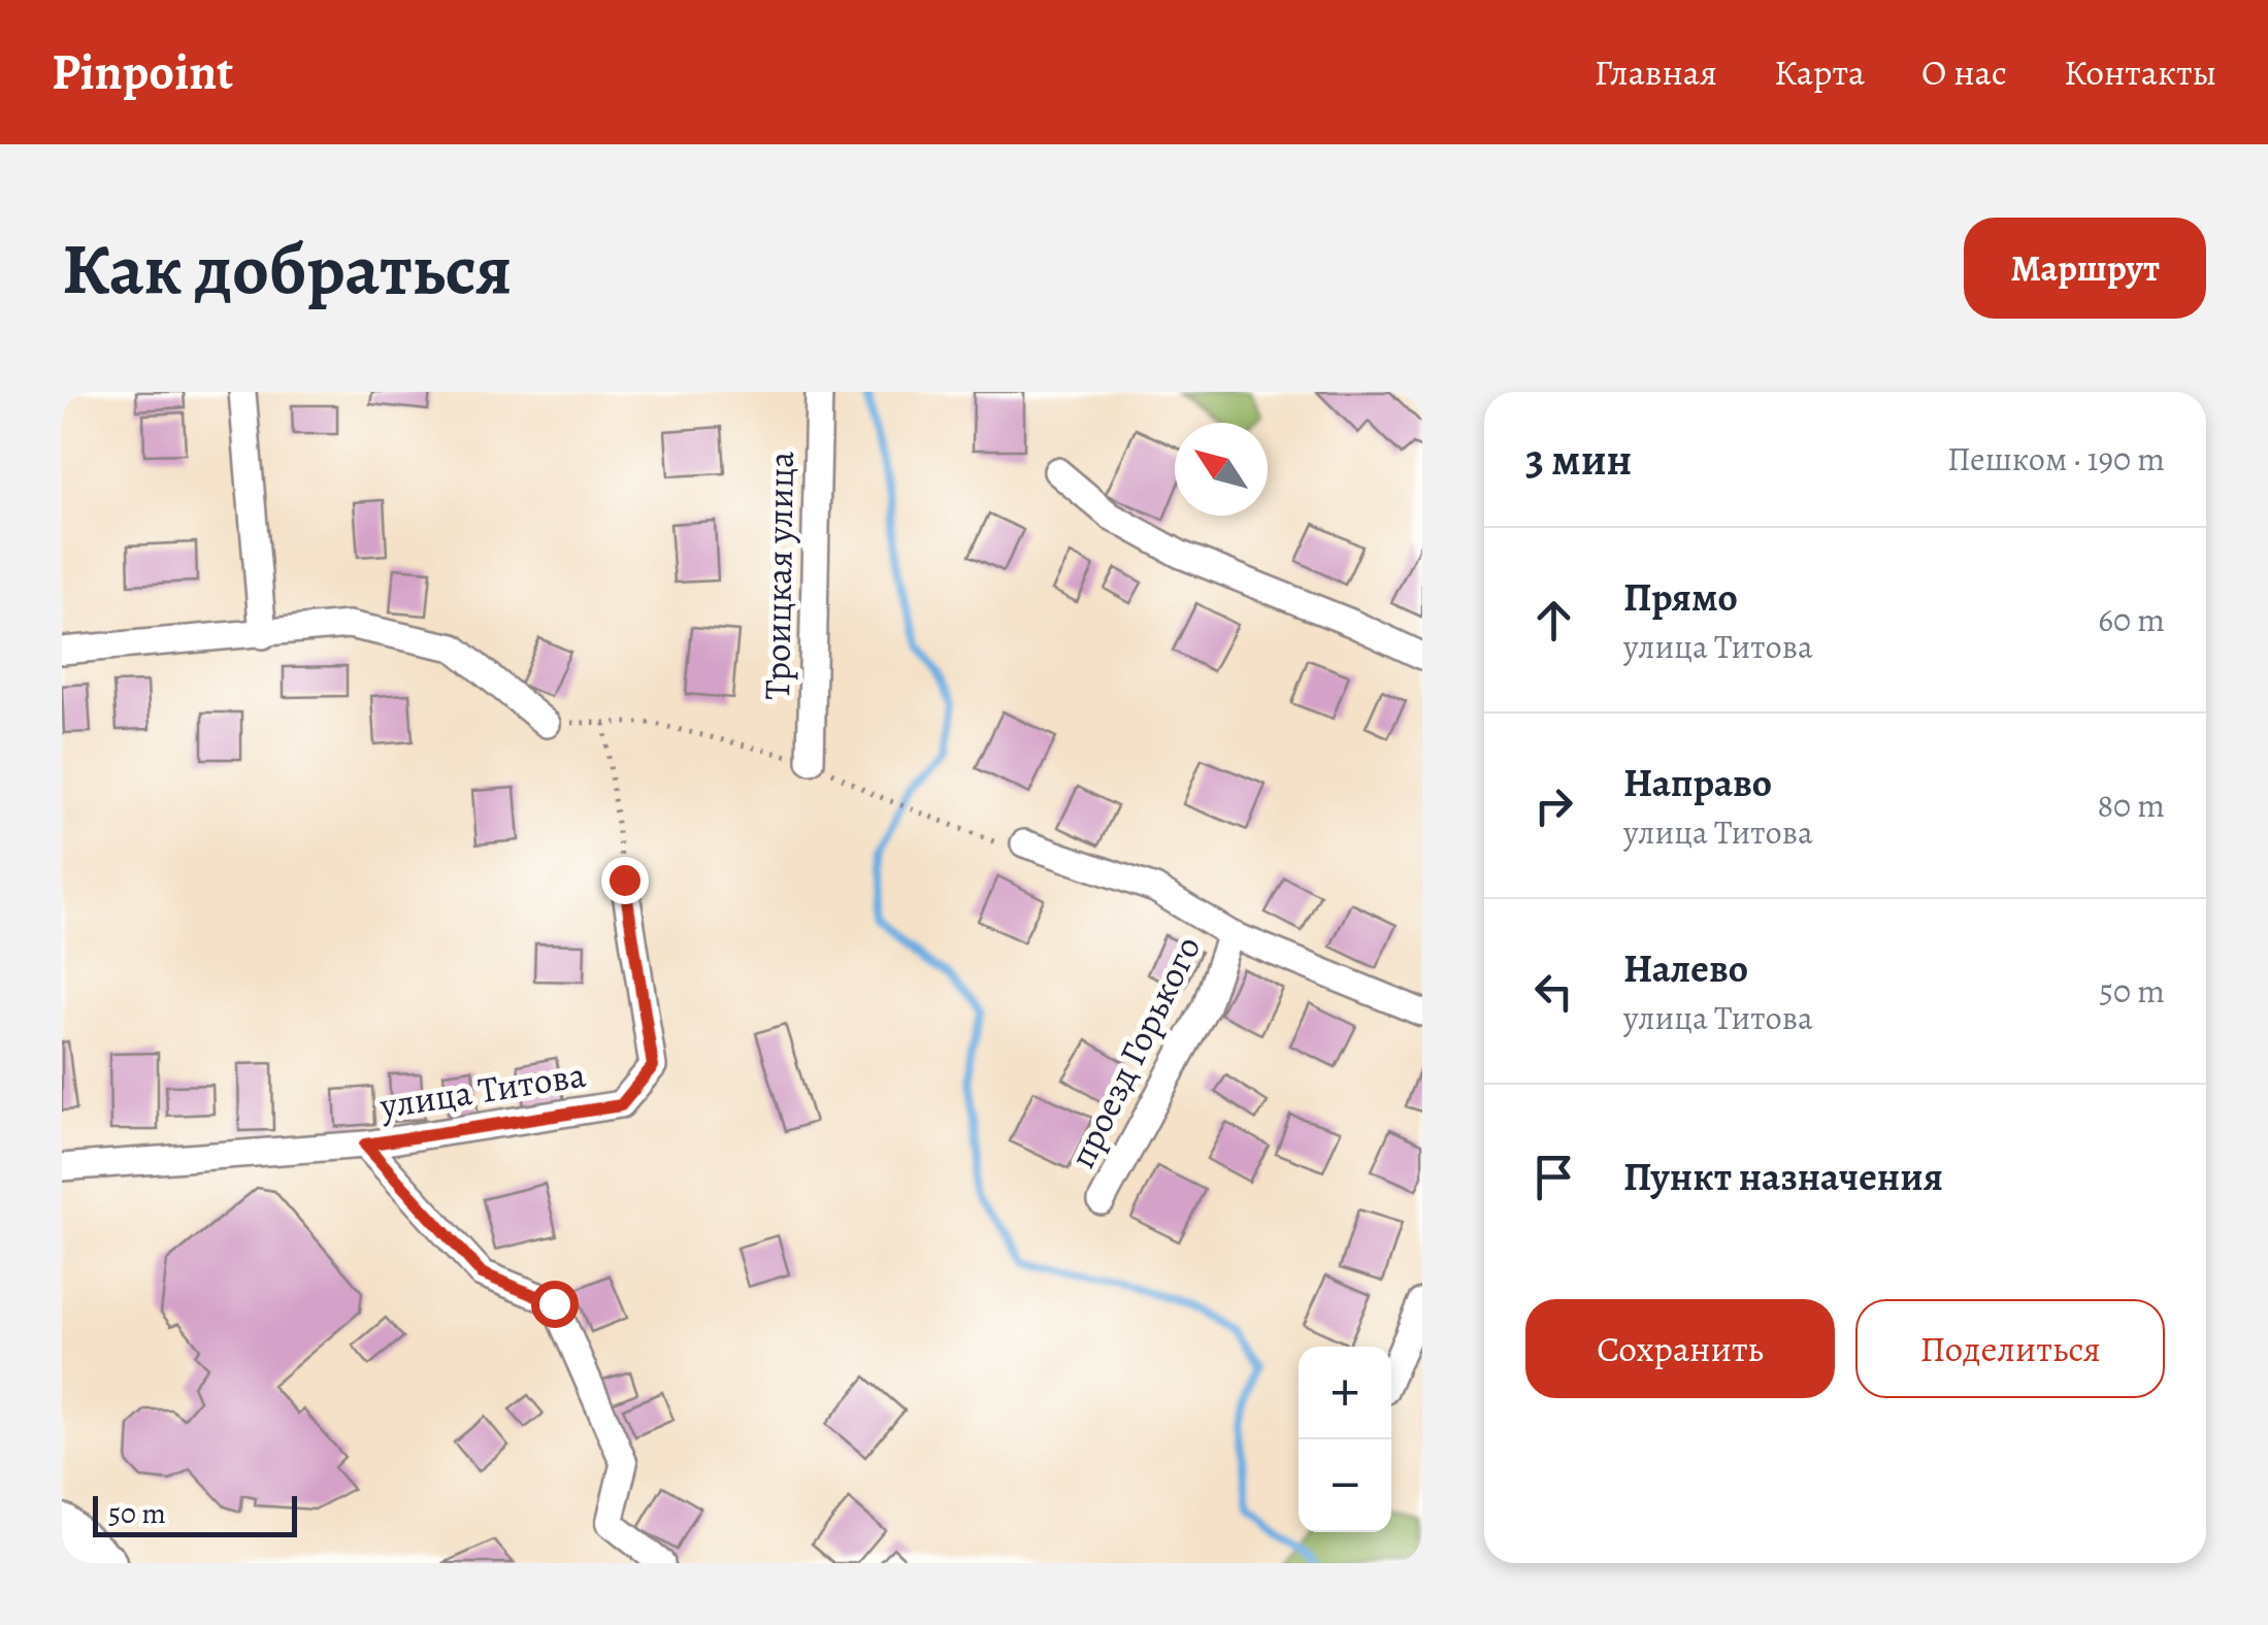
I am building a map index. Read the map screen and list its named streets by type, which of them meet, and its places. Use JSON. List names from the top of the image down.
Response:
{
  "streets": {
    "street": ["Троицкая улица", "проезд Горького", "улица Титова"]
  },
  "scale_bar": "50 m",
  "north": "top left",
  "page": {
    "header": "Pinpoint",
    "nav": [
      "Главная",
      "Карта",
      "О нас",
      "Контакты"
    ],
    "buttons": [
      "Маршрут",
      ["Сохранить", "Поделиться"]
    ],
    "title": "Как добраться",
    "heading": ["3 мин", "Пешком · 190 m"],
    "list": [
      ["Прямо", "улица Титова", "60 m"],
      ["Направо", "улица Титова", "80 m"],
      ["Налево", "улица Титова", "50 m"],
      "Пункт назначения"
    ],
    "map_buttons": ["+", "−"],
    "scale": "50 m"
  }
}
